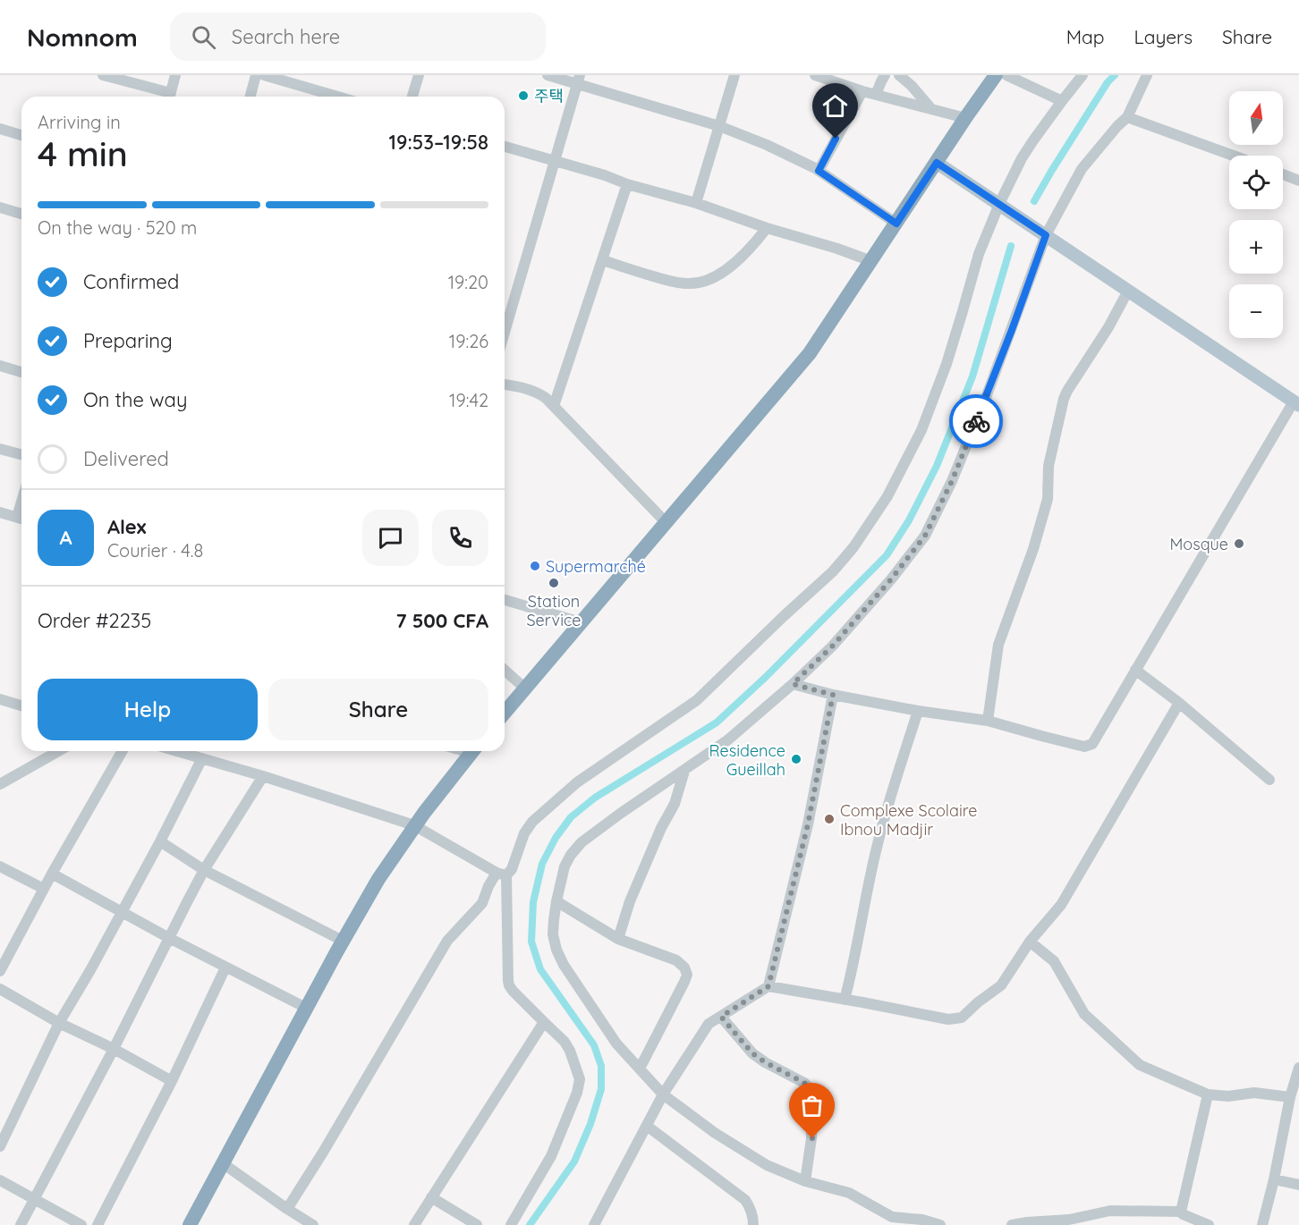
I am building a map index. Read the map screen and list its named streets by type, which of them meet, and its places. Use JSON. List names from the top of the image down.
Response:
{
  "places": [
    "주택",
    "Mosque",
    "Supermarché",
    "Station Service",
    "Residence Gueillah",
    "Complexe Scolaire Ibnou Madjir"
  ],
  "north": "top",
  "page": {
    "header": "Nomnom",
    "search": "Search here",
    "nav": ["Map", "Layers", "Share"],
    "map_buttons": ["+", "−"],
    "heading": ["4 min", "Arriving in", "19:53–19:58"],
    "panel": [
      "Alex",
      "Courier · 4.8",
      "Order #2235",
      "7 500 CFA"
    ],
    "bar": "On the way · 520 m",
    "list": [
      ["Confirmed", "19:20"],
      ["Preparing", "19:26"],
      ["On the way", "19:42"],
      "Delivered"
    ],
    "round": "A",
    "buttons": ["Help", "Share"]
  }
}
